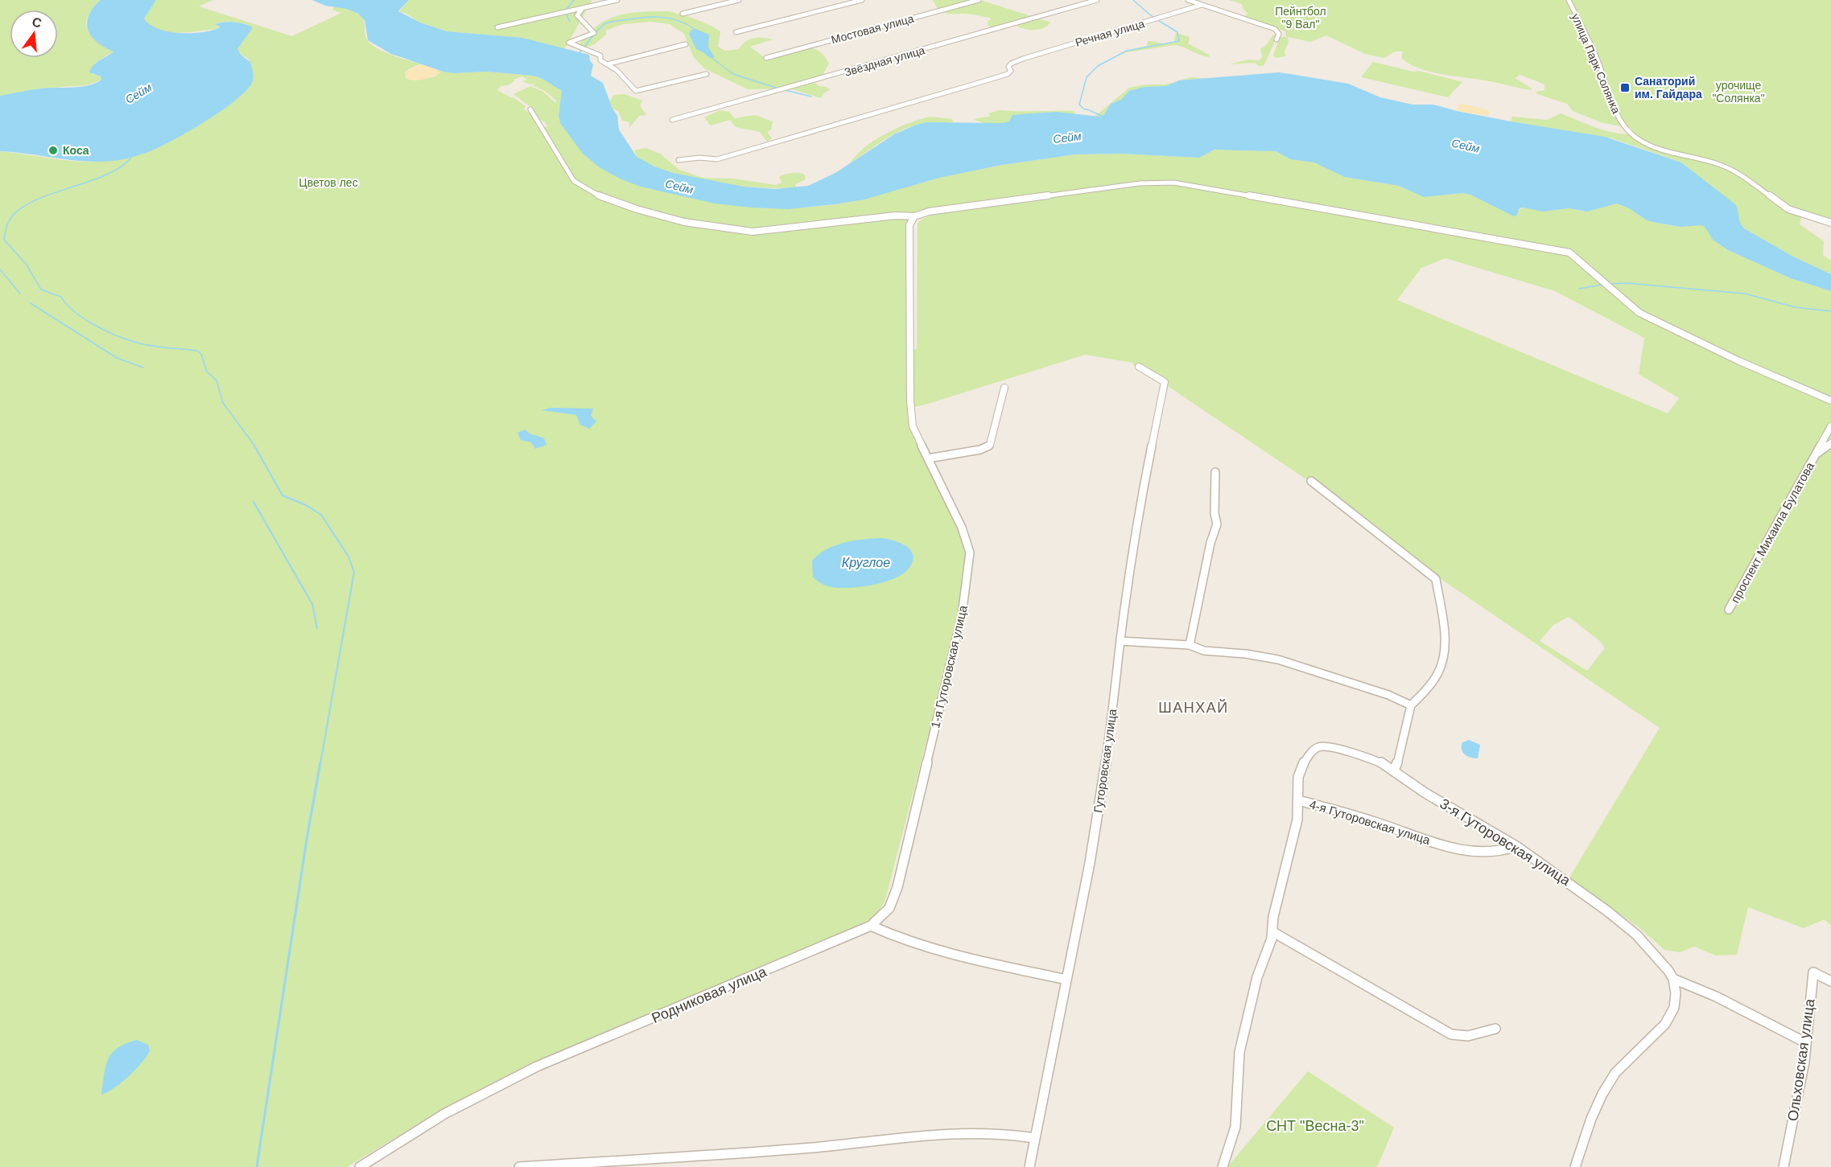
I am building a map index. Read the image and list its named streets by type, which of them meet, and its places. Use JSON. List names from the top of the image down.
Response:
{
  "streets": {
    "street": [
      "Мостовая улица",
      "Речная улица",
      "Звёздная улица",
      "улица Парк Солянка",
      "проспект Михаила Булатова",
      "1-я Гуторовская улица",
      "Гуторовская улица",
      "4-я Гуторовская улица",
      "3-я Гуторовская улица",
      "Родниковая улица",
      "Ольховская улица"
    ]
  },
  "crossings": [
    ["1-я Гуторовская улица", "Родниковая улица"],
    ["4-я Гуторовская улица", "3-я Гуторовская улица"]
  ],
  "districts": ["ШАНХАЙ"],
  "water": ["Сейм", "Круглое"],
  "parks": [
    "Пейнтбол \"9 Вал\"",
    "урочище \"Солянка\"",
    "Цветов лес",
    "СНТ \"Весна-3\""
  ],
  "places": {
    "transit": ["Санаторий им. Гайдара"],
    "other": ["Коса"]
  },
  "north": "top"
}
